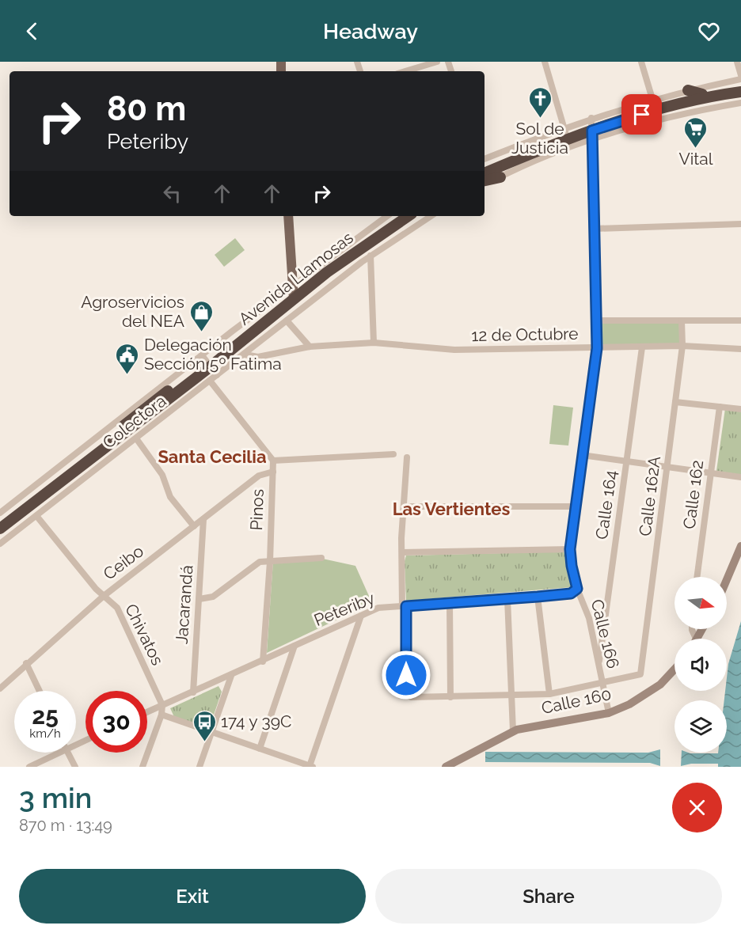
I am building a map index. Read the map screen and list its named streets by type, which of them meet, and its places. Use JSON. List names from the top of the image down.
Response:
{
  "streets": {
    "highway": ["Avenida Llamosas"],
    "main road": ["Calle 160"],
    "street": [
      "12 de Octubre",
      "Colectora",
      "Calle 162",
      "Calle 162A",
      "Calle 164",
      "Pinos",
      "Ceibo",
      "Jacarandá",
      "Peteriby",
      "Calle 166",
      "Chivatos"
    ]
  },
  "crossings": [
    ["Avenida Llamosas", "Colectora"],
    ["12 de Octubre", "Colectora"],
    ["12 de Octubre", "Calle 162A"],
    ["12 de Octubre", "Calle 164"],
    ["12 de Octubre", "Calle 166"],
    ["Colectora", "Chivatos"],
    ["Calle 162A", "Calle 166"],
    ["Calle 164", "Calle 166"],
    ["Pinos", "Ceibo"],
    ["Pinos", "Peteriby"],
    ["Ceibo", "Jacarandá"],
    ["Ceibo", "Chivatos"],
    ["Jacarandá", "Peteriby"],
    ["Peteriby", "Calle 166"],
    ["Peteriby", "Chivatos"],
    ["Calle 166", "Calle 160"]
  ],
  "districts": ["Santa Cecilia", "Las Vertientes"],
  "places": {
    "church": ["Sol de Justicia"],
    "supermarket": ["Vital"],
    "shop": ["Agroservicios del NEA"],
    "public building": ["Delegación Sección 5º Fatima"],
    "bus stop": ["174 y 39C"]
  },
  "north": "right",
  "page": {
    "header": "Headway",
    "turn": ["80 m", "Peteriby"],
    "speed": "25 km/h",
    "limit": "30",
    "heading": ["3 min", "870 m · 13:49"],
    "buttons": ["Exit", "Share"]
  }
}
